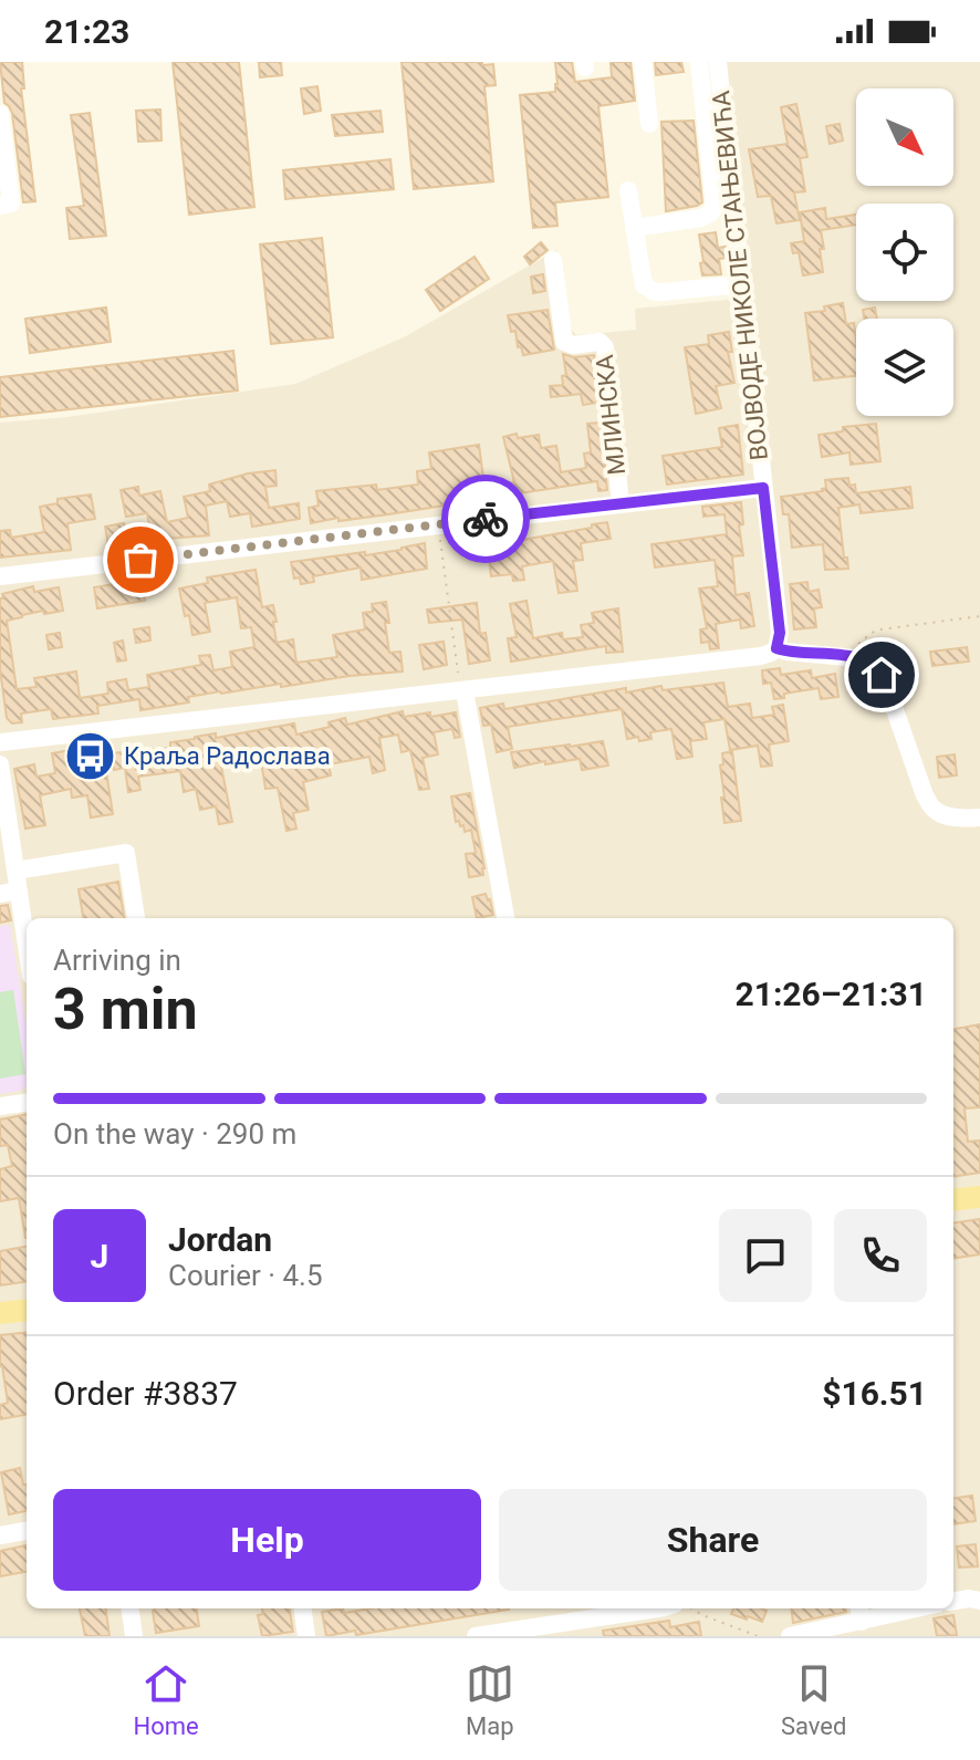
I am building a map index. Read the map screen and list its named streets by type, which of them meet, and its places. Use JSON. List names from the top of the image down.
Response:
{
  "streets": {
    "street": ["ВОЈВОДЕ НИКОЛЕ СТАЊЕВИЋА", "МЛИНСКА"]
  },
  "places": {
    "bus stop": ["Краља Радослава"]
  },
  "north": "bottom right",
  "page": {
    "status": "21:23",
    "heading": ["3 min", "Arriving in", "21:26–21:31"],
    "panel": [
      "Jordan",
      "Courier · 4.5",
      "Order #3837",
      "$16.51"
    ],
    "bar": "On the way · 290 m",
    "round": "J",
    "buttons": ["Help", "Share"],
    "tabs": ["Home", "Map", "Saved"]
  }
}
